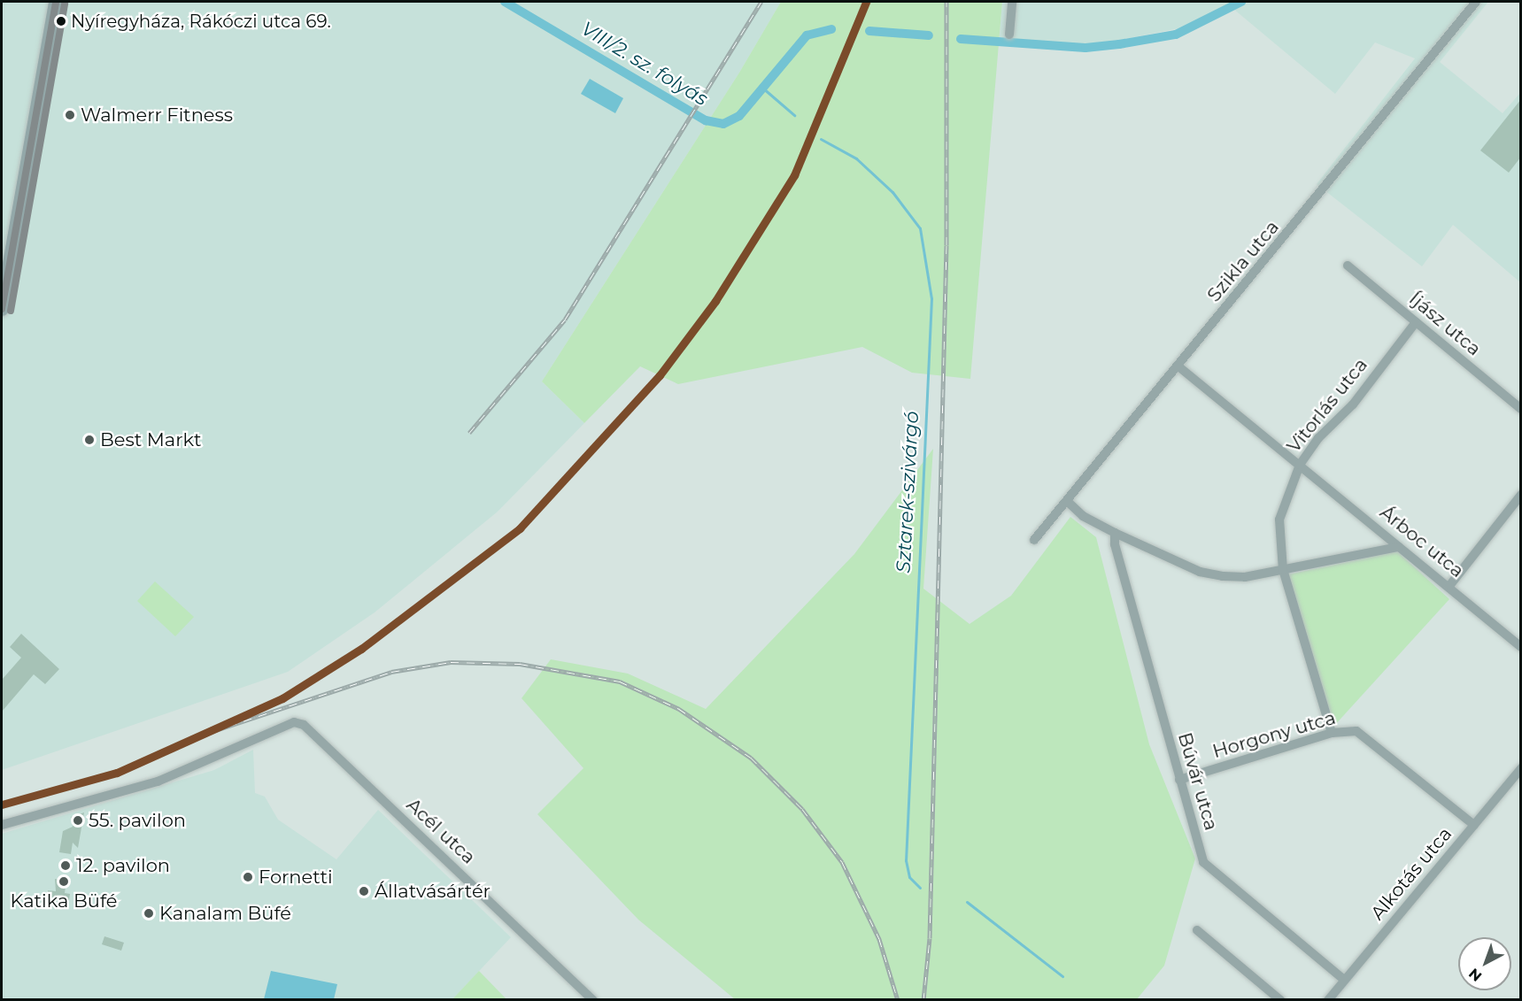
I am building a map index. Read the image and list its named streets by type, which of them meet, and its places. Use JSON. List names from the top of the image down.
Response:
{
  "streets": {
    "street": [
      "Szikla utca",
      "Íjász utca",
      "Vitorlás utca",
      "Árboc utca",
      "Horgony utca",
      "Búvár utca",
      "Acél utca",
      "Alkotás utca"
    ]
  },
  "crossings": [
    ["Szikla utca", "Árboc utca"],
    ["Íjász utca", "Vitorlás utca"],
    ["Vitorlás utca", "Árboc utca"],
    ["Vitorlás utca", "Horgony utca"],
    ["Horgony utca", "Búvár utca"],
    ["Horgony utca", "Alkotás utca"],
    ["Búvár utca", "Alkotás utca"]
  ],
  "water": ["VIII/2. sz. folyás", "Sztarek-szivárgó"],
  "places": [
    "Nyíregyháza, Rákóczi utca 69.",
    "Walmerr Fitness",
    "Best Markt",
    "55. pavilon",
    "12. pavilon",
    "Fornetti",
    "Katika Büfé",
    "Állatvásártér",
    "Kanalam Büfé"
  ],
  "north": "bottom left"
}
